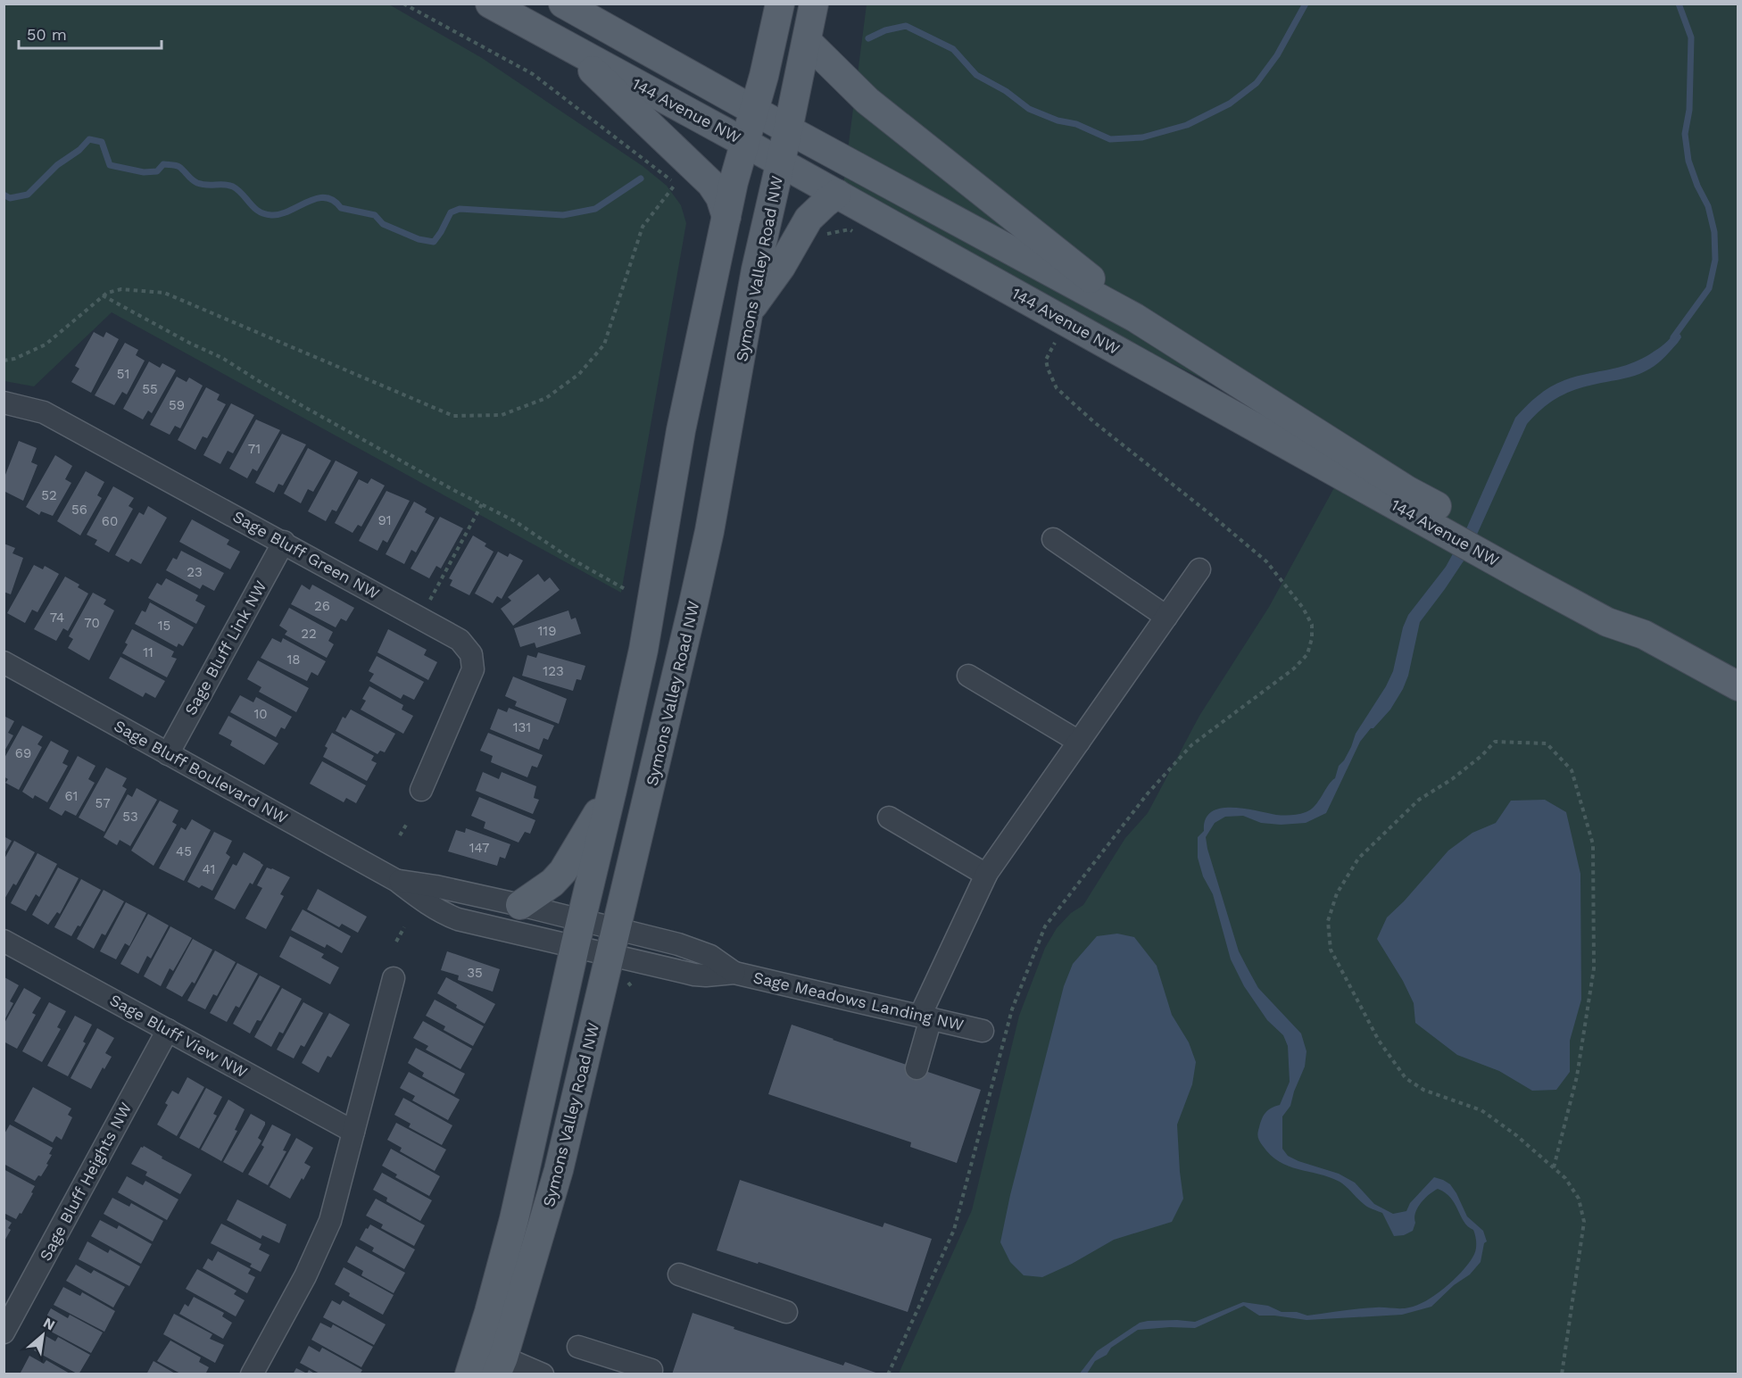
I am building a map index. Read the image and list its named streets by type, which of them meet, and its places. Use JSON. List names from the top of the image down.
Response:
{
  "streets": {
    "main road": ["144 Avenue NW", "Symons Valley Road NW"],
    "street": [
      "Sage Bluff Green NW",
      "Sage Bluff Link NW",
      "Sage Bluff Boulevard NW",
      "Sage Meadows Landing NW",
      "Sage Bluff View NW",
      "Sage Bluff Heights NW"
    ]
  },
  "crossings": [
    ["144 Avenue NW", "Symons Valley Road NW"],
    ["Symons Valley Road NW", "Sage Bluff Boulevard NW"],
    ["Symons Valley Road NW", "Sage Meadows Landing NW"],
    ["Sage Bluff Green NW", "Sage Bluff Link NW"],
    ["Sage Bluff Link NW", "Sage Bluff Boulevard NW"],
    ["Sage Bluff Boulevard NW", "Sage Meadows Landing NW"],
    ["Sage Bluff View NW", "Sage Bluff Heights NW"]
  ],
  "house_numbers": [
    "51",
    "55",
    "59",
    "71",
    "52",
    "56",
    "91",
    "60",
    "23",
    "26",
    "74",
    "70",
    "15",
    "119",
    "22",
    "11",
    "18",
    "123",
    "10",
    "131",
    "69",
    "61",
    "57",
    "53",
    "147",
    "45",
    "41",
    "35"
  ],
  "scale_bar": "50 m",
  "north": "top right"
}
